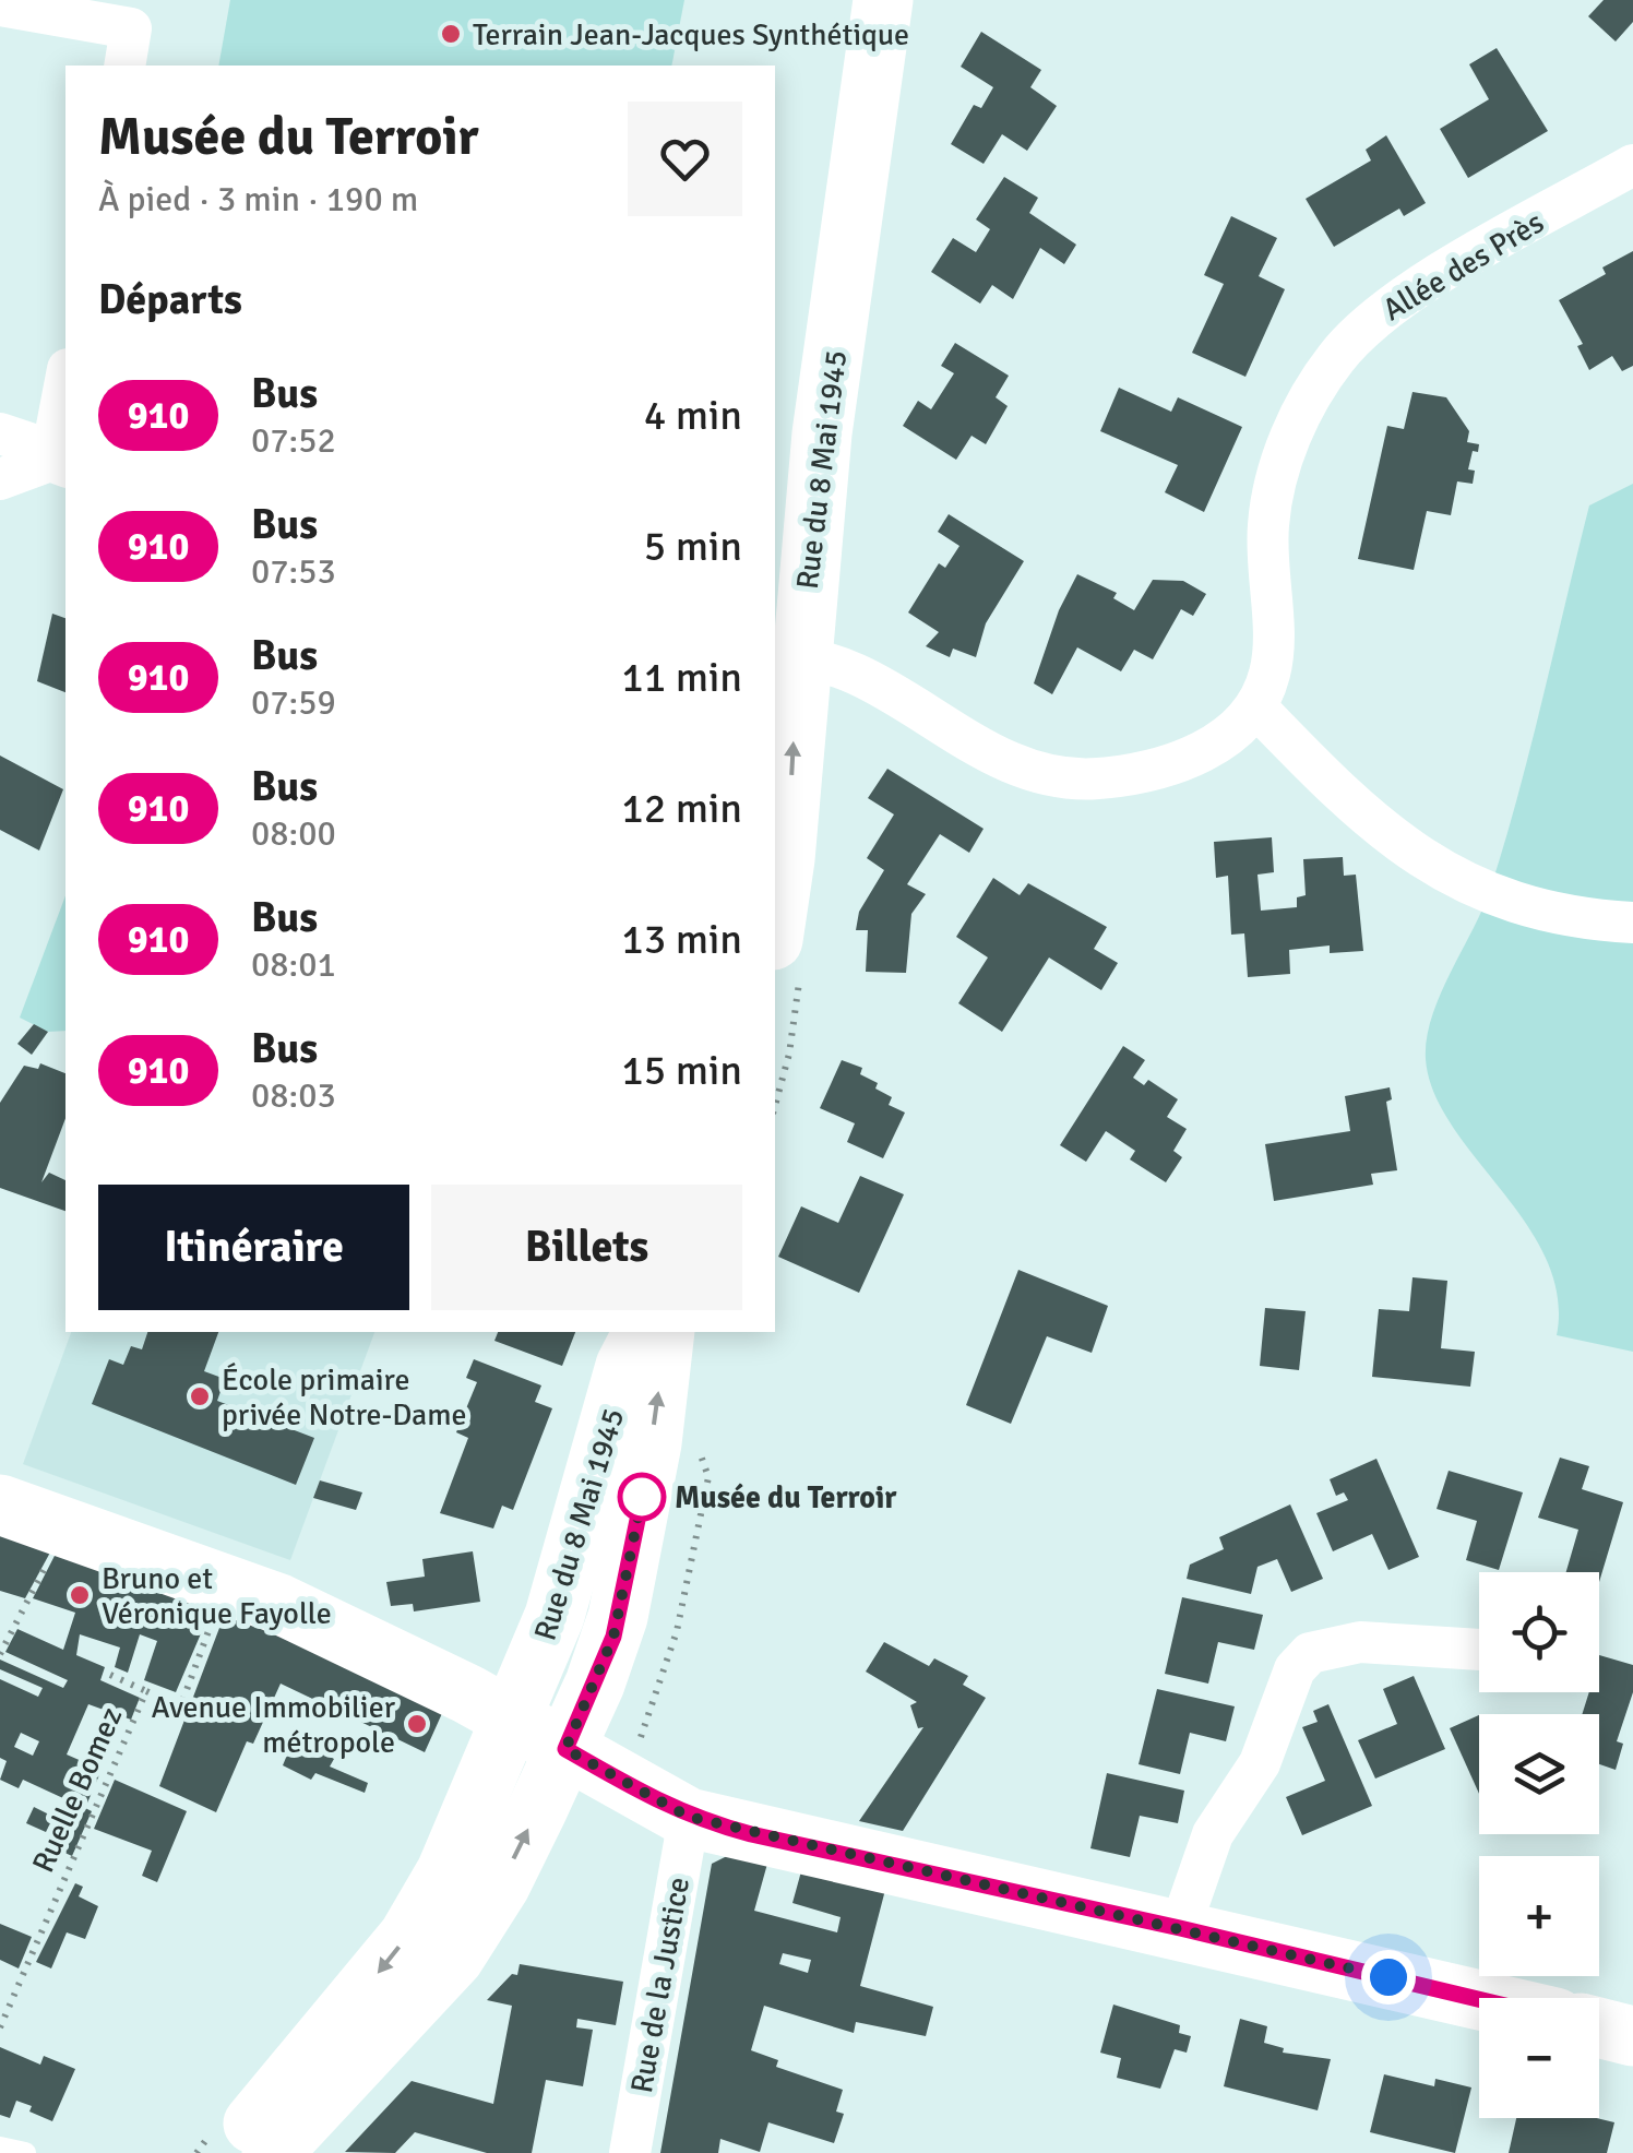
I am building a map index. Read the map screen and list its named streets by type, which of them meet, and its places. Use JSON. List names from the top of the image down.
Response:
{
  "streets": {
    "main road": ["Rue du 8 Mai 1945"],
    "street": ["Allée des Près", "Rue de la Justice"],
    "path": ["Ruelle Bomez"]
  },
  "places": [
    "Terrain Jean-Jacques Synthétique",
    "École primaire privée Notre-Dame",
    "Musée du Terroir",
    "Bruno et Véronique Fayolle",
    "Avenue Immobilier métropole"
  ],
  "lines": ["bus line 910"],
  "page": {
    "heading": [
      ["Musée du Terroir", "À pied · 3 min · 190 m"],
      "Départs"
    ],
    "list": [
      {
        "mark": "910",
        "name": "Bus",
        "note": "07:52",
        "value": "4 min"
      },
      {
        "mark": "910",
        "name": "Bus",
        "note": "07:53",
        "value": "5 min"
      },
      {
        "mark": "910",
        "name": "Bus",
        "note": "07:59",
        "value": "11 min"
      },
      {
        "mark": "910",
        "name": "Bus",
        "note": "08:00",
        "value": "12 min"
      },
      {
        "mark": "910",
        "name": "Bus",
        "note": "08:01",
        "value": "13 min"
      },
      {
        "mark": "910",
        "name": "Bus",
        "note": "08:03",
        "value": "15 min"
      }
    ],
    "buttons": ["Itinéraire", "Billets"],
    "map_buttons": ["+", "−"]
  }
}
